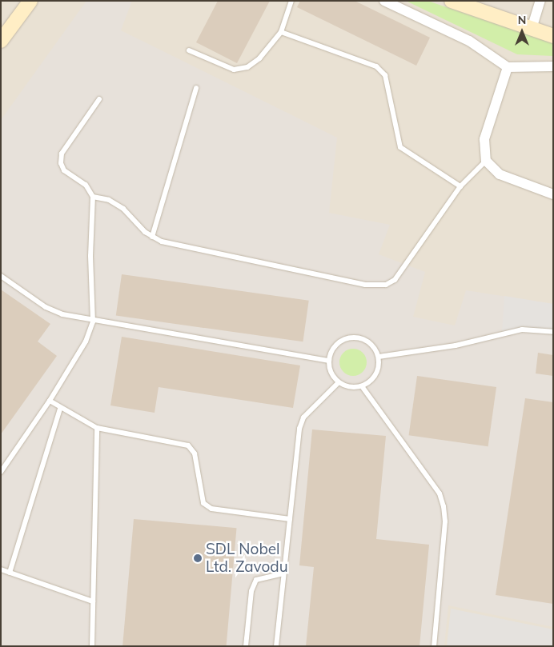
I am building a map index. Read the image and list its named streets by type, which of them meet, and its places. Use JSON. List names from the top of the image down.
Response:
{
  "places": ["SDL Nobel Ltd. Zavodu"],
  "north": "top"
}
